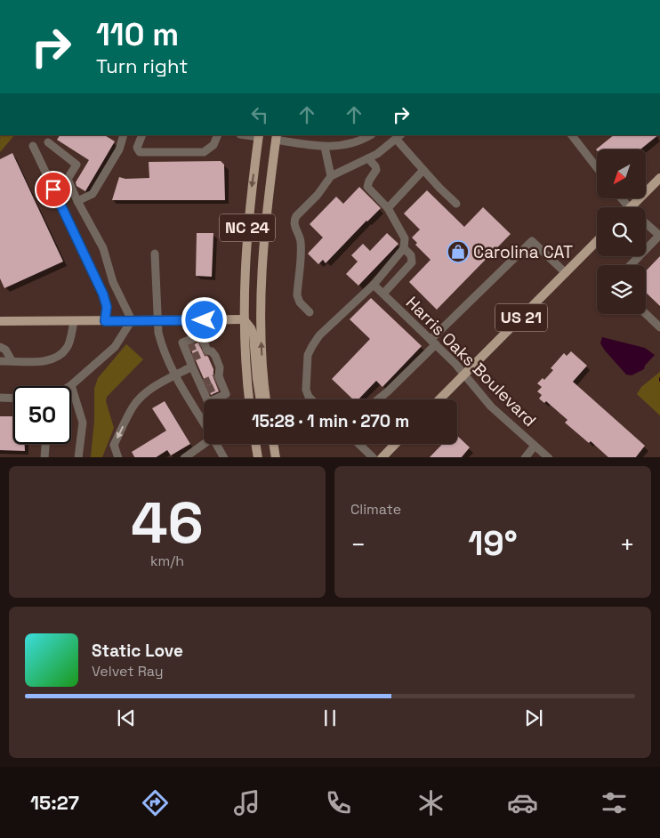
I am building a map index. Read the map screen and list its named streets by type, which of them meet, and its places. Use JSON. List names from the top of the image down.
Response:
{
  "streets": {
    "main road": ["NC 24", "US 21"],
    "street": ["Harris Oaks Boulevard"]
  },
  "crossings": [
    ["US 21", "Harris Oaks Boulevard"]
  ],
  "places": {
    "shop": ["Carolina CAT"]
  },
  "north": "bottom left",
  "page": {
    "turn": ["110 m", "Turn right"],
    "limit": "50",
    "trip": "15:28 · 1 min · 270 m",
    "tile": [
      ["46", "km/h"],
      "Climate"
    ],
    "heat": ["−", "19°", "+"],
    "song": ["Static Love", "Velvet Ray"],
    "tabs": "15:27"
  }
}
